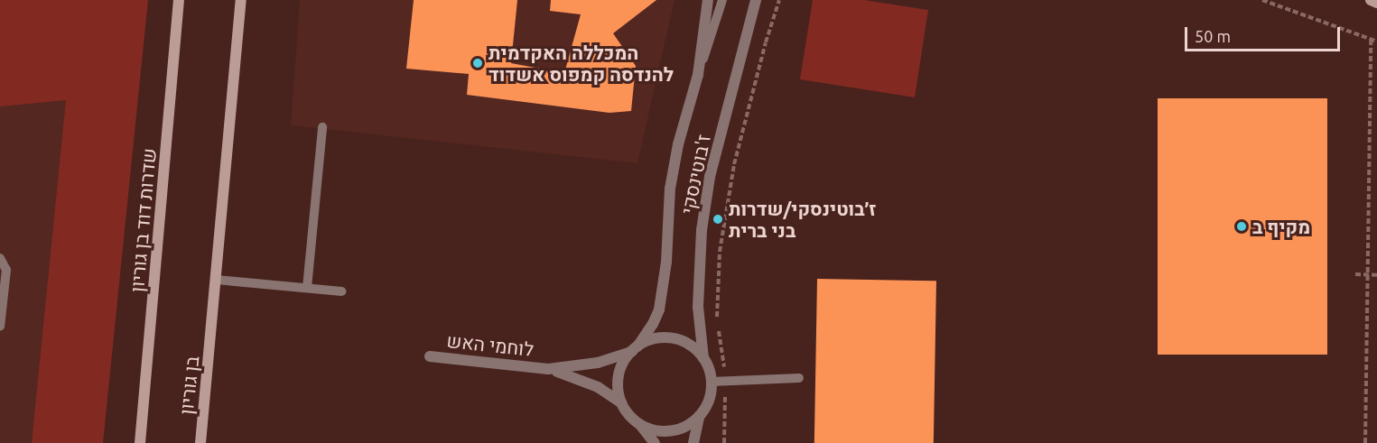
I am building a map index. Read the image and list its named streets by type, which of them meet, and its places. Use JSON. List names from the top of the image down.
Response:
{
  "streets": {
    "main road": ["שדרות דוד בן גוריון", "בן גוריון"],
    "street": ["ז'בוטינסקי", "לוחמי האש"]
  },
  "crossings": [
    ["ז'בוטינסקי", "לוחמי האש"]
  ],
  "places": ["המכללה האקדמית להנדסה קמפוס אשדוד", "ז׳בוטינסקי/שדרות בני ברית", "מקיף ב"],
  "scale_bar": "50 m"
}
